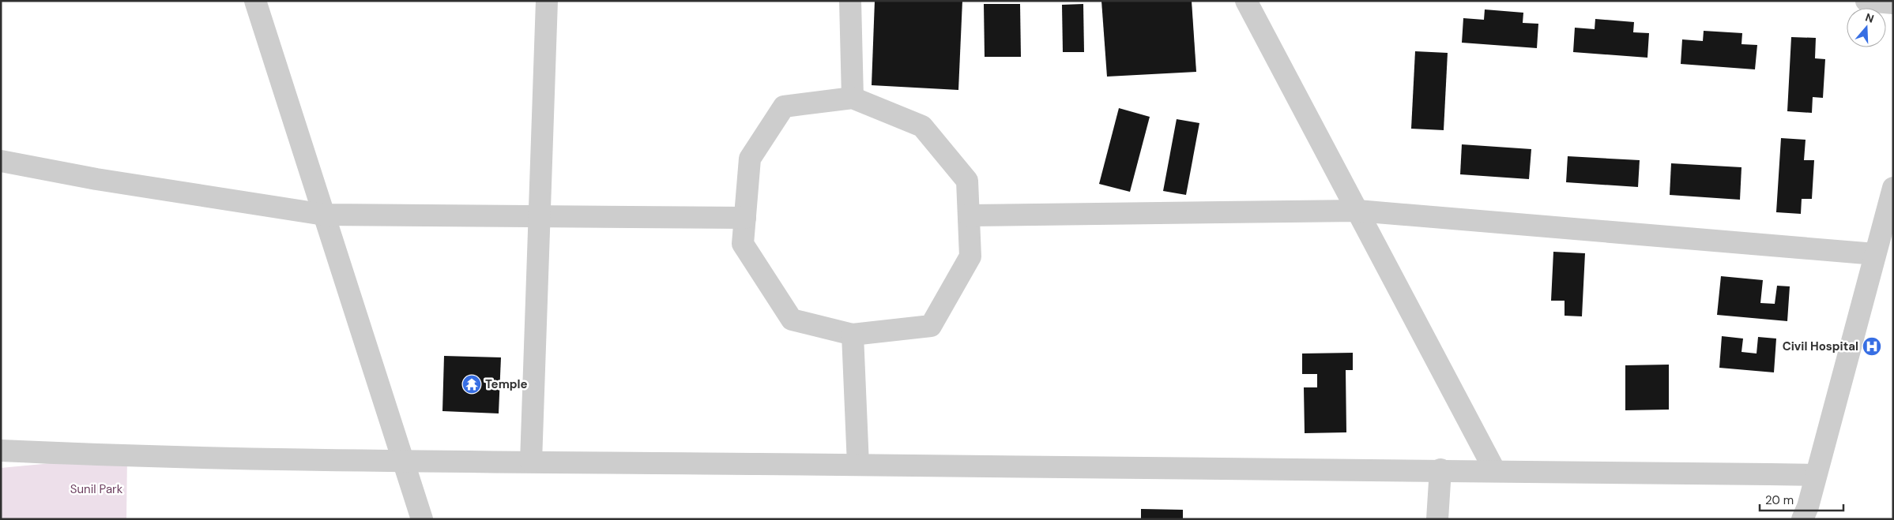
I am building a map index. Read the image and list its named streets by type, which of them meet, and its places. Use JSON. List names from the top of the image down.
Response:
{
  "parks": ["Sunil Park"],
  "places": {
    "hospital": ["Civil Hospital"],
    "temple": ["Temple"]
  },
  "scale_bar": "20 m",
  "north": "top"
}
